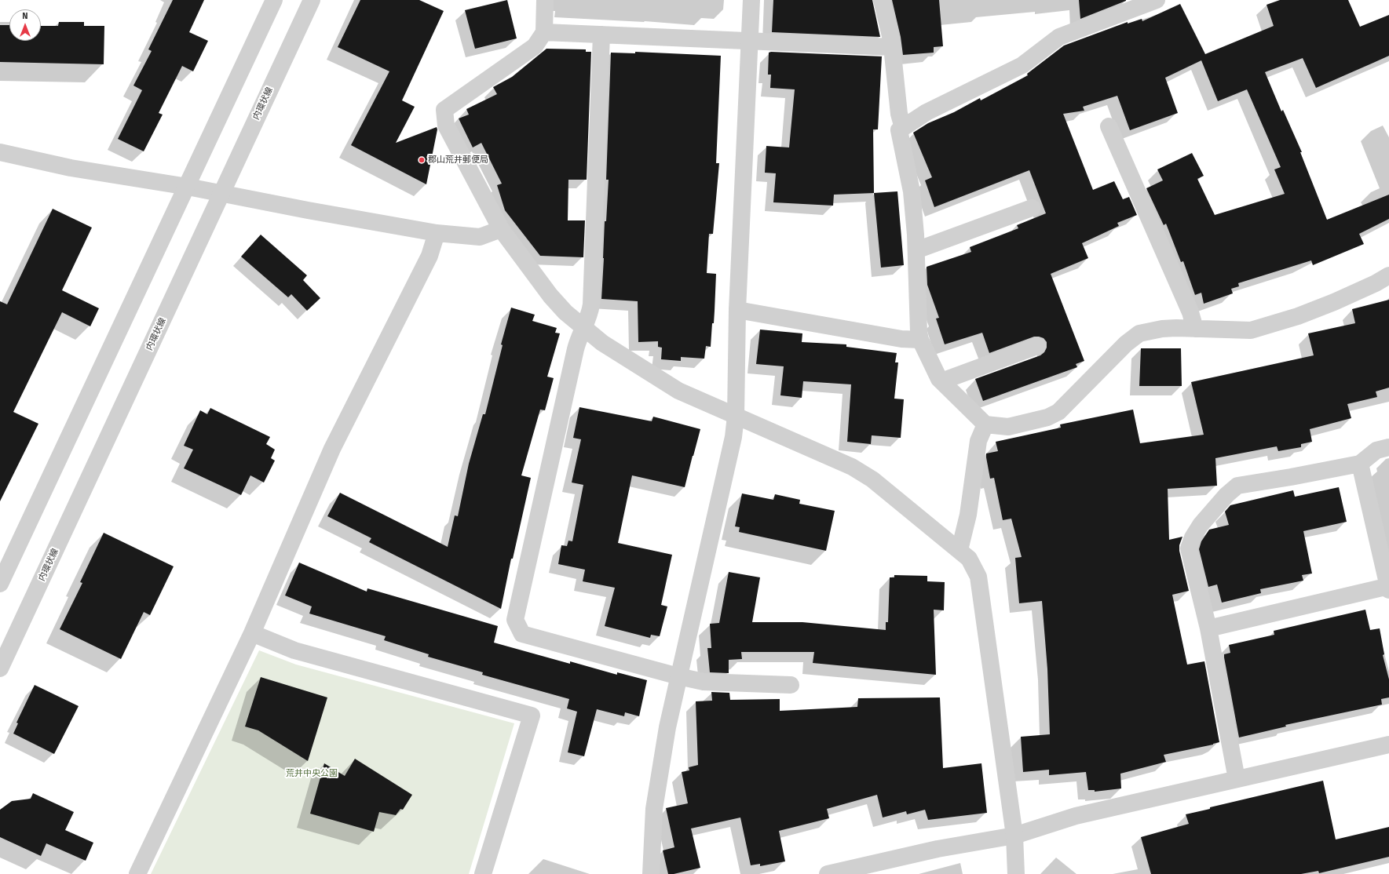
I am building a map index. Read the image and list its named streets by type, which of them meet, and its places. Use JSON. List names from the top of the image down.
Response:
{
  "streets": {
    "street": ["内環状線"]
  },
  "parks": ["荒井中央公園"],
  "places": ["郡山荒井郵便局"],
  "north": "top"
}
